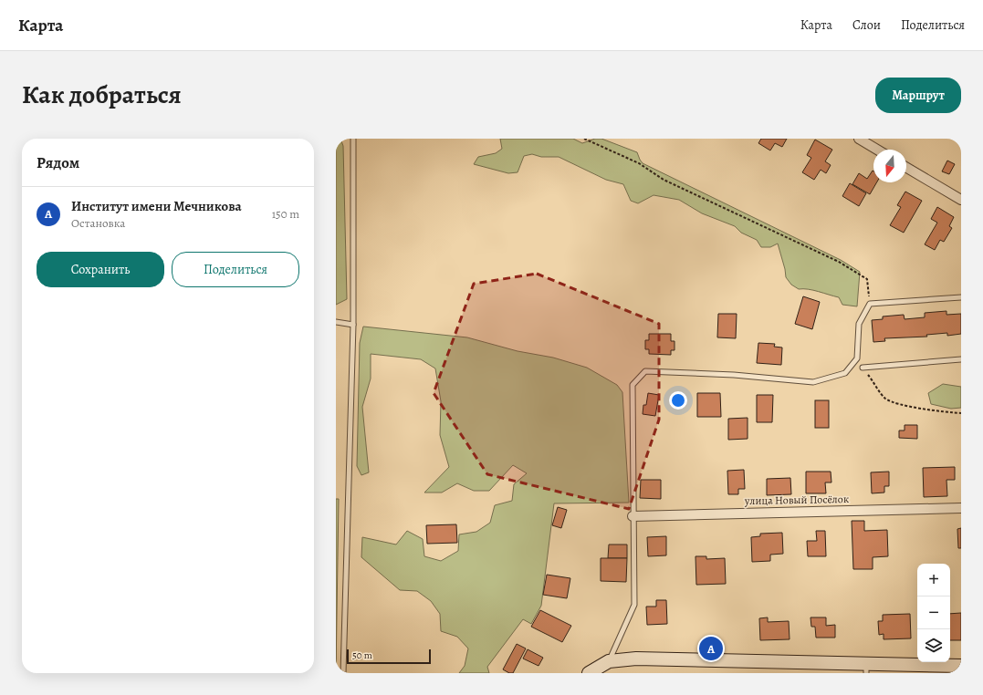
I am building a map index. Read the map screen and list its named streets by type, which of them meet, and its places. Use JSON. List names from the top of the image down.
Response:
{
  "streets": {
    "street": ["улица Новый Посёлок"]
  },
  "scale_bar": "50 m",
  "north": "bottom",
  "page": {
    "header": "Карта",
    "nav": ["Карта", "Слои", "Поделиться"],
    "title": "Как добраться",
    "buttons": [
      "Маршрут",
      ["Сохранить", "Поделиться"]
    ],
    "heading": "Рядом",
    "list": [
      {
        "mark": "A",
        "name": "Институт имени Мечникова",
        "note": "Остановка",
        "value": "150 m"
      }
    ],
    "map_buttons": ["+", "−"],
    "pins": "A",
    "scale": "50 m"
  }
}
